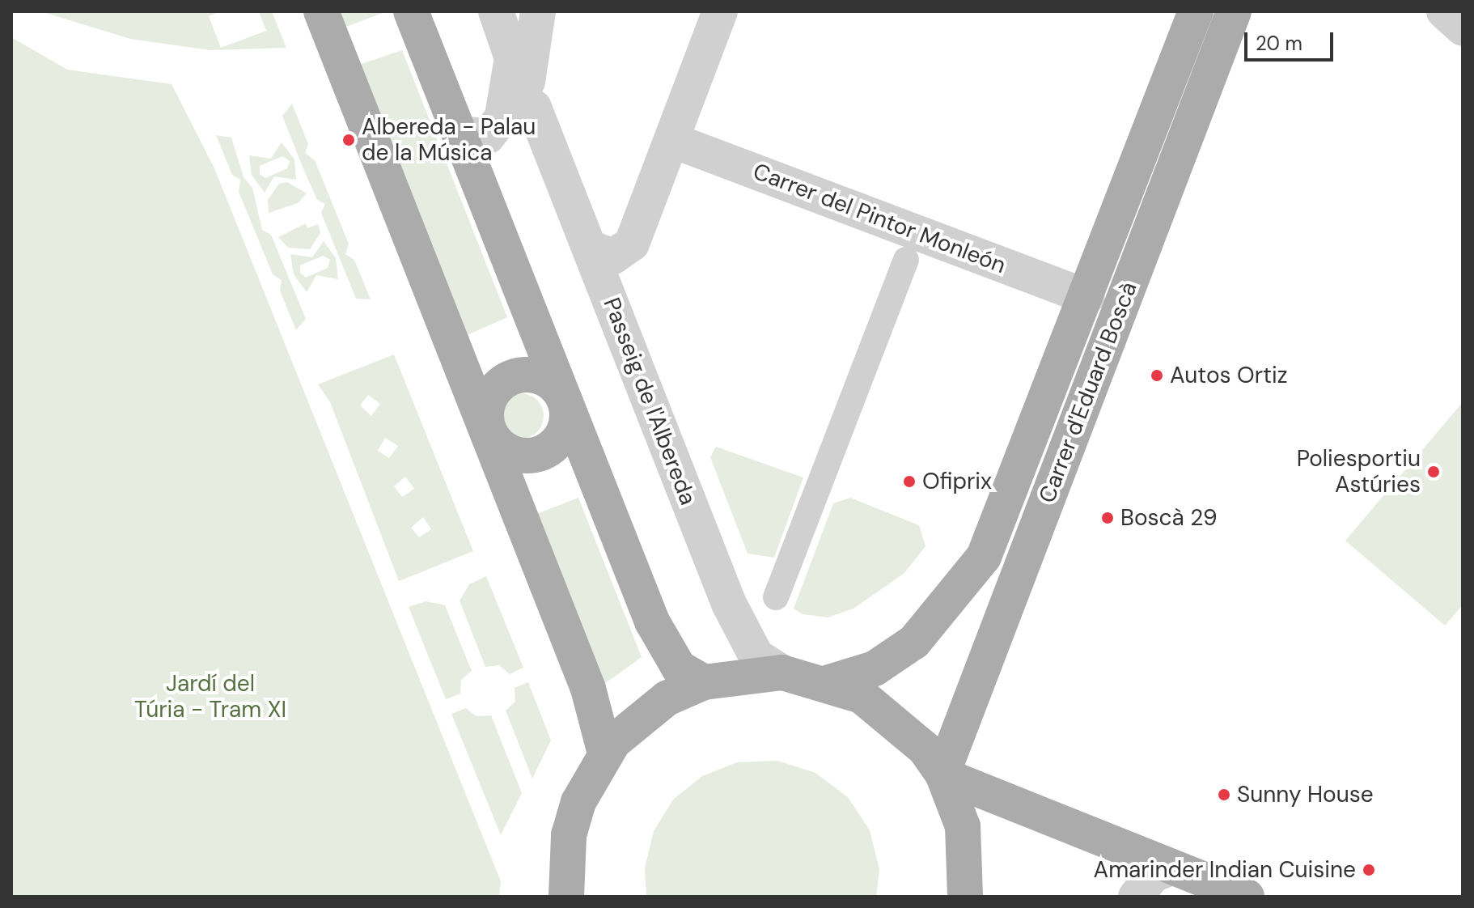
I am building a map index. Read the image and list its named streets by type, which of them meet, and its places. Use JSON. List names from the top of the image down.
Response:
{
  "streets": {
    "main road": ["Carrer d'Eduard Boscà"],
    "street": ["Carrer del Pintor Monleón", "Passeig de l'Albereda"]
  },
  "crossings": [
    ["Carrer del Pintor Monleón", "Carrer d'Eduard Boscà"]
  ],
  "parks": ["Jardí del Túria - Tram XI"],
  "places": [
    "Albereda - Palau de la Música",
    "Autos Ortiz",
    "Poliesportiu Astúries",
    "Ofiprix",
    "Boscà 29",
    "Sunny House",
    "Amarinder Indian Cuisine"
  ],
  "scale_bar": "20 m"
}
